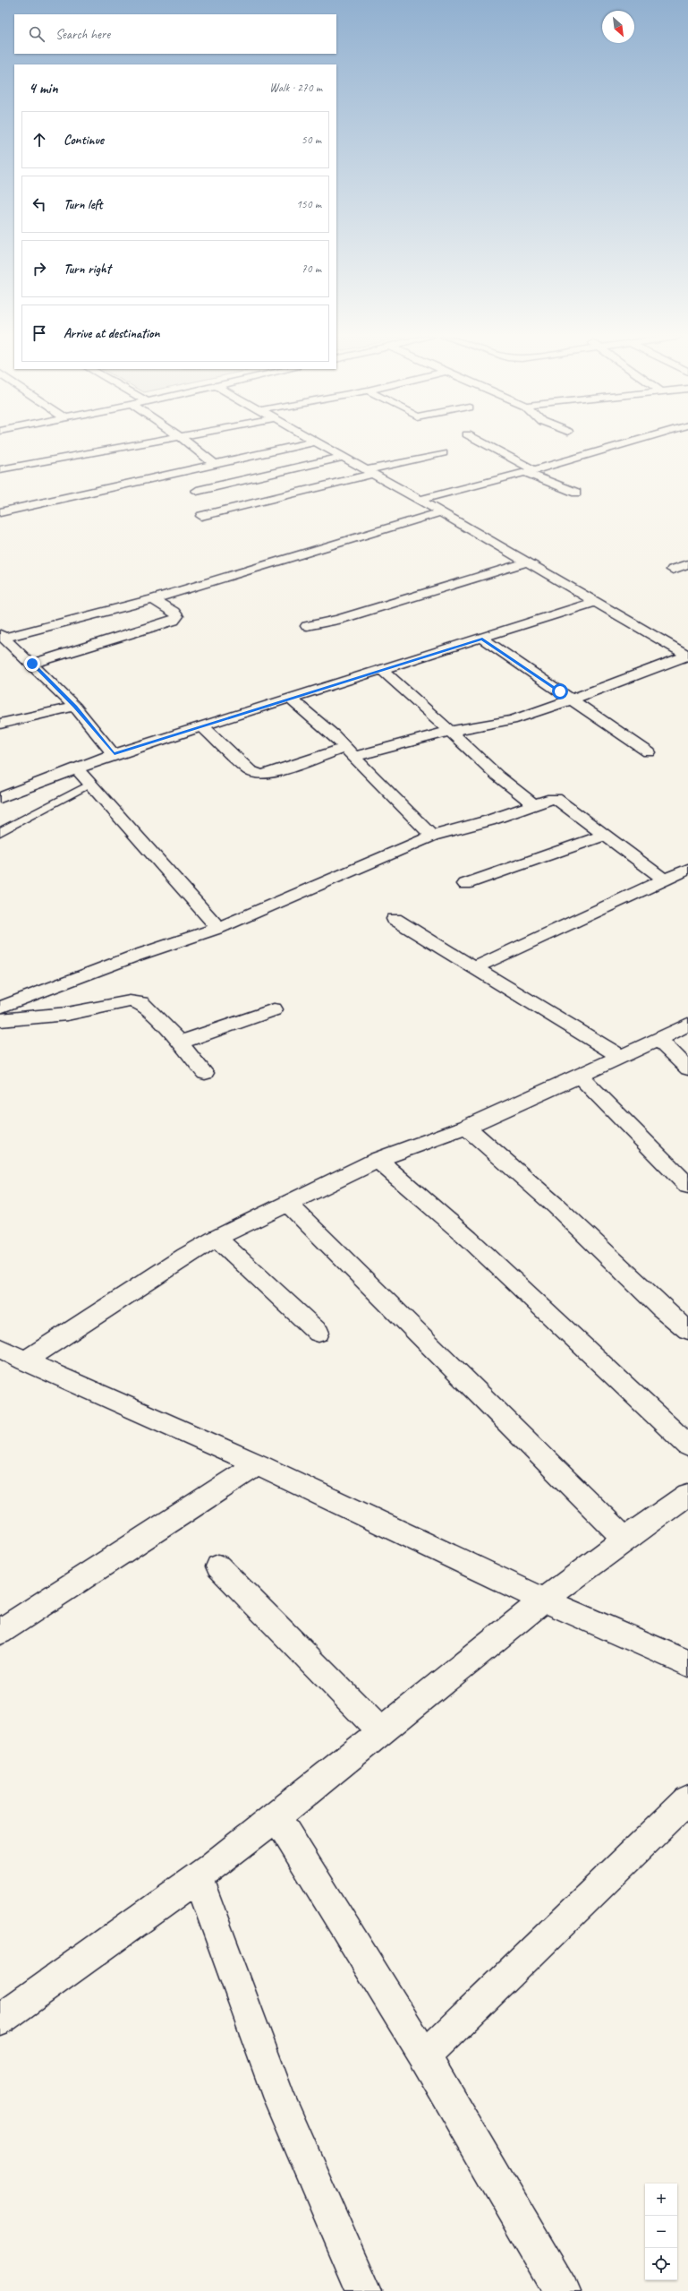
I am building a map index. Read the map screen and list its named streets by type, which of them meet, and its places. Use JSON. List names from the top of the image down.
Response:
{
  "north": "bottom right",
  "page": {
    "search": "Search here",
    "heading": ["4 min", "Walk · 270 m"],
    "list": [
      ["Continue", "50 m"],
      ["Turn left", "150 m"],
      ["Turn right", "70 m"],
      "Arrive at destination"
    ],
    "map_buttons": ["+", "−"]
  }
}
